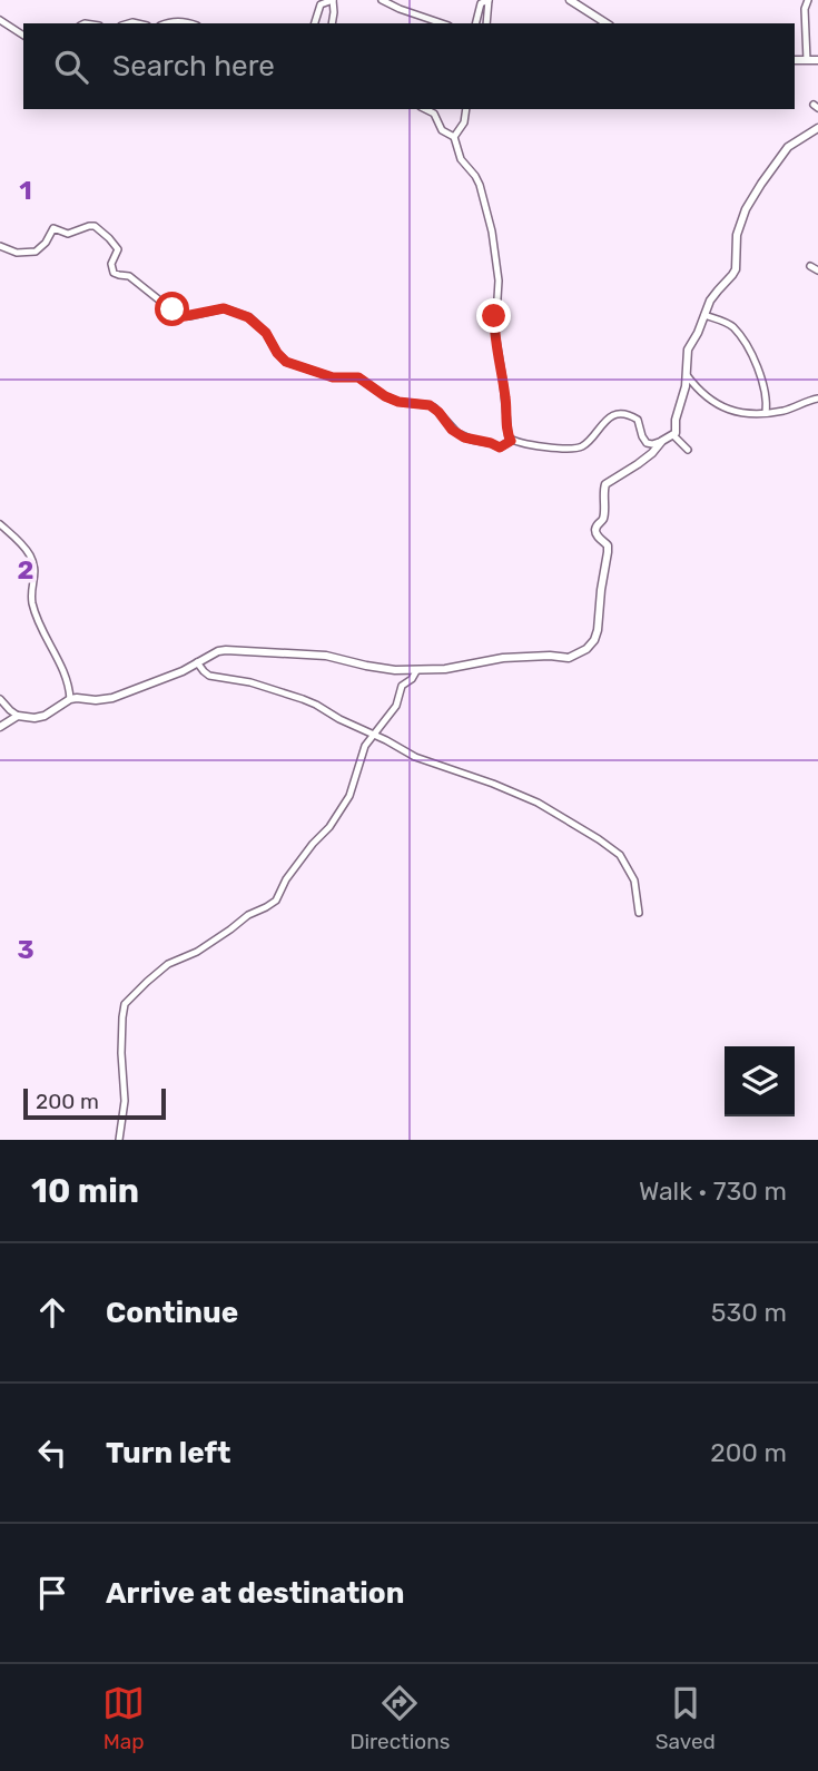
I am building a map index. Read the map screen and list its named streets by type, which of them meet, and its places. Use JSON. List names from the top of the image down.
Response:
{
  "scale_bar": "200 m",
  "page": {
    "search": "Search here",
    "scale": "200 m",
    "heading": ["10 min", "Walk · 730 m"],
    "list": [
      ["Continue", "530 m"],
      ["Turn left", "200 m"],
      "Arrive at destination"
    ],
    "nav": ["Map", "Directions", "Saved"]
  },
  "grid": {
    "rows": ["1", "2", "3"]
  }
}
